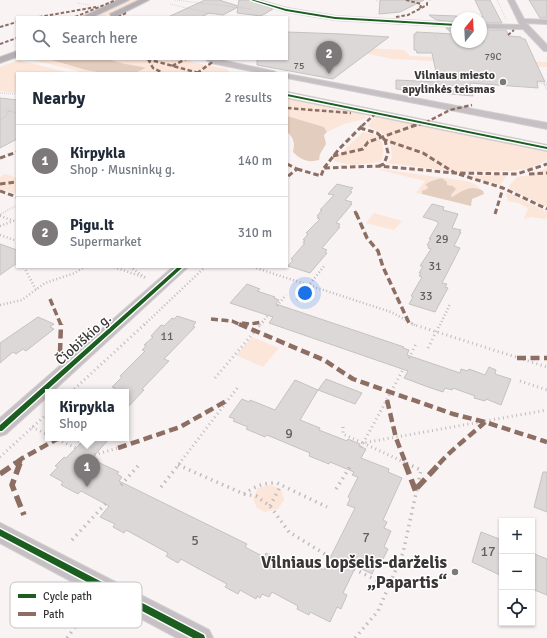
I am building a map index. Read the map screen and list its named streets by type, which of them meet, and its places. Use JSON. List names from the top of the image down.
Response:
{
  "streets": {
    "street": ["Čiobiškio g."]
  },
  "places": ["Vilniaus miesto apylinkės teismas", "Vilniaus lopšelis-darželis „Papartis“"],
  "house_numbers": [
    "79C",
    "75",
    "29",
    "31",
    "33",
    "11",
    "9",
    "7",
    "5",
    "17"
  ],
  "legend": ["Cycle path", "Path"],
  "north": "top",
  "page": {
    "search": "Search here",
    "pins": ["2", "1"],
    "heading": ["Nearby", "2 results"],
    "list": [
      {
        "mark": "1",
        "name": "Kirpykla",
        "note": "Shop · Musninkų g.",
        "value": "140 m"
      },
      {
        "mark": "2",
        "name": "Pigu.lt",
        "note": "Supermarket",
        "value": "310 m"
      }
    ],
    "popup": ["Kirpykla", "Shop"],
    "map_buttons": ["+", "−"]
  }
}
